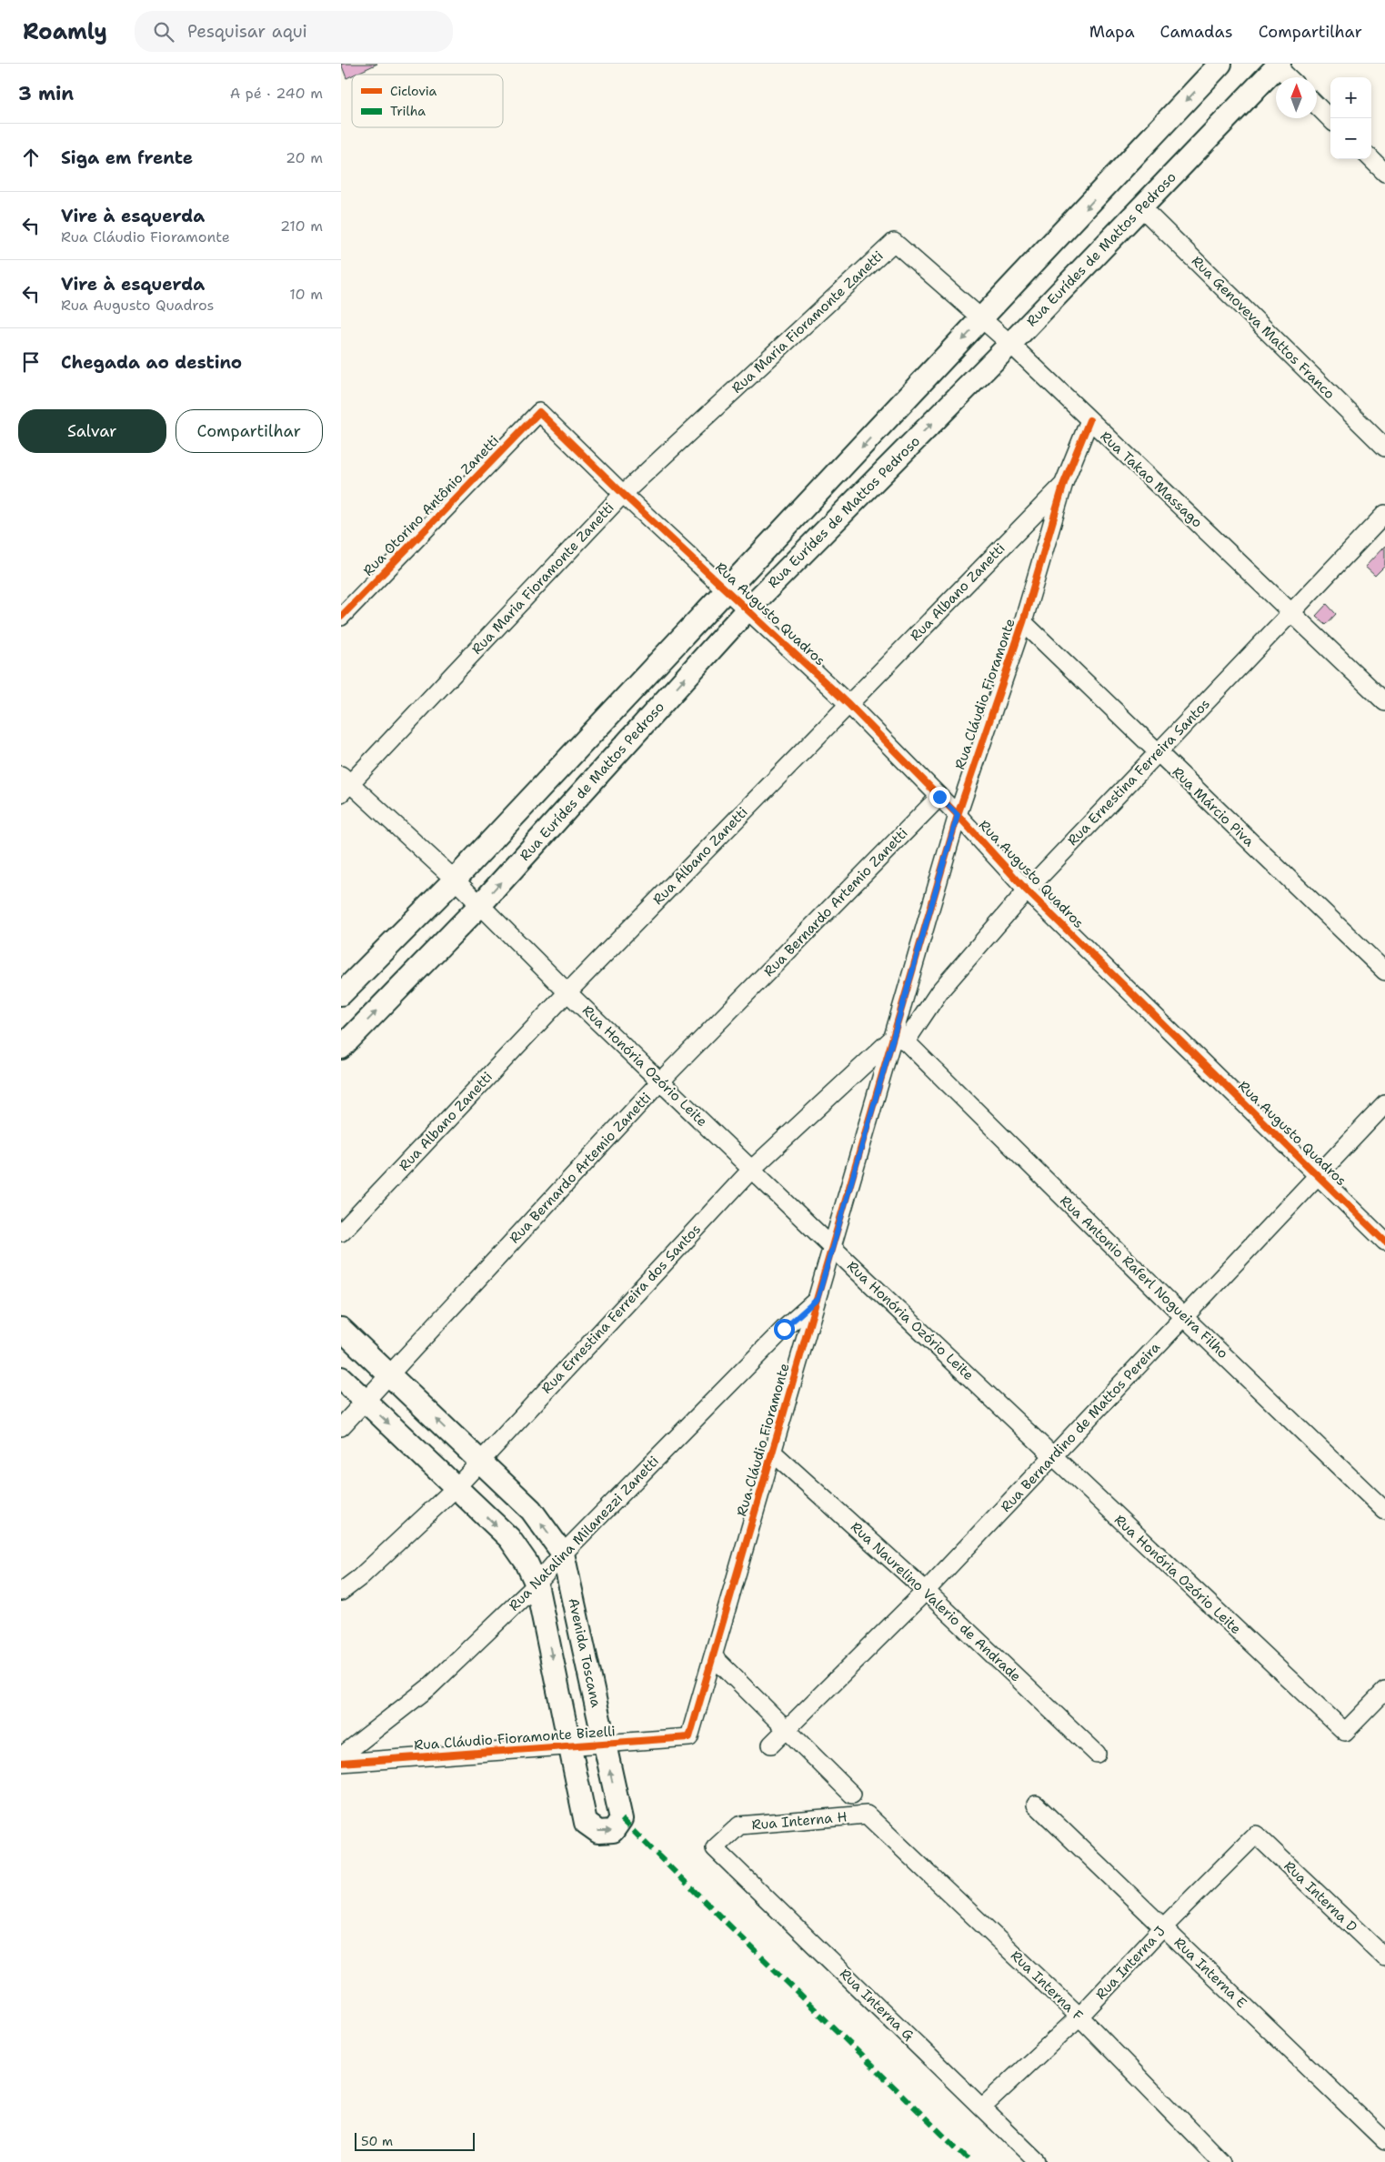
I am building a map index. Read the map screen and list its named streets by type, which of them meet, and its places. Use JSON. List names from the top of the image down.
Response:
{
  "streets": {
    "street": [
      "Rua Eurídes de Mattos Pedroso",
      "Rua Maria Fioramonte Zanetti",
      "Rua Genoveva Mattos Franco",
      "Rua Takao Massago",
      "Rua Otorino Antônio Zanetti",
      "Rua Albano Zanetti",
      "Rua Augusto Quadros",
      "Rua Cláudio Fioramonte",
      "Rua Ernestina Ferreira Santos",
      "Rua Márcio Piva",
      "Rua Bernardo Artemio Zanetti",
      "Rua Honória Ozório Leite",
      "Rua Antonio Raferl Nogueira Filho",
      "Rua Ernestina Ferreira dos Santos",
      "Rua Bernardino de Mattos Pereira",
      "Rua Natalina Milanezzi Zanetti",
      "Rua Naurelino Valerio de Andrade",
      "Avenida Toscana",
      "Rua Cláudio Fioramonte Bizelli",
      "Rua Interna H",
      "Rua Interna D",
      "Rua Interna J",
      "Rua Interna E",
      "Rua Interna F",
      "Rua Interna G"
    ]
  },
  "crossings": [
    ["Rua Eurídes de Mattos Pedroso", "Rua Genoveva Mattos Franco"],
    ["Rua Eurídes de Mattos Pedroso", "Rua Takao Massago"],
    ["Rua Eurídes de Mattos Pedroso", "Rua Augusto Quadros"],
    ["Rua Eurídes de Mattos Pedroso", "Rua Honória Ozório Leite"],
    ["Rua Maria Fioramonte Zanetti", "Rua Takao Massago"],
    ["Rua Maria Fioramonte Zanetti", "Rua Augusto Quadros"],
    ["Rua Maria Fioramonte Zanetti", "Rua Honória Ozório Leite"],
    ["Rua Takao Massago", "Rua Cláudio Fioramonte"],
    ["Rua Takao Massago", "Rua Ernestina Ferreira Santos"],
    ["Rua Otorino Antônio Zanetti", "Rua Augusto Quadros"],
    ["Rua Albano Zanetti", "Rua Augusto Quadros"],
    ["Rua Albano Zanetti", "Rua Cláudio Fioramonte"],
    ["Rua Albano Zanetti", "Rua Honória Ozório Leite"],
    ["Rua Augusto Quadros", "Rua Cláudio Fioramonte"],
    ["Rua Augusto Quadros", "Rua Ernestina Ferreira Santos"],
    ["Rua Augusto Quadros", "Rua Bernardo Artemio Zanetti"],
    ["Rua Augusto Quadros", "Rua Bernardino de Mattos Pereira"],
    ["Rua Cláudio Fioramonte", "Rua Ernestina Ferreira Santos"],
    ["Rua Cláudio Fioramonte", "Rua Márcio Piva"],
    ["Rua Cláudio Fioramonte", "Rua Honória Ozório Leite"],
    ["Rua Cláudio Fioramonte", "Rua Antonio Raferl Nogueira Filho"],
    ["Rua Cláudio Fioramonte", "Rua Ernestina Ferreira dos Santos"],
    ["Rua Cláudio Fioramonte", "Rua Natalina Milanezzi Zanetti"],
    ["Rua Cláudio Fioramonte", "Rua Naurelino Valerio de Andrade"],
    ["Rua Cláudio Fioramonte", "Rua Cláudio Fioramonte Bizelli"],
    ["Rua Ernestina Ferreira Santos", "Rua Márcio Piva"],
    ["Rua Ernestina Ferreira Santos", "Rua Antonio Raferl Nogueira Filho"],
    ["Rua Ernestina Ferreira Santos", "Rua Ernestina Ferreira dos Santos"],
    ["Rua Bernardo Artemio Zanetti", "Rua Honória Ozório Leite"],
    ["Rua Bernardo Artemio Zanetti", "Avenida Toscana"],
    ["Rua Honória Ozório Leite", "Rua Ernestina Ferreira dos Santos"],
    ["Rua Honória Ozório Leite", "Rua Bernardino de Mattos Pereira"],
    ["Rua Antonio Raferl Nogueira Filho", "Rua Ernestina Ferreira dos Santos"],
    ["Rua Antonio Raferl Nogueira Filho", "Rua Bernardino de Mattos Pereira"],
    ["Rua Ernestina Ferreira dos Santos", "Avenida Toscana"],
    ["Rua Bernardino de Mattos Pereira", "Rua Naurelino Valerio de Andrade"],
    ["Rua Natalina Milanezzi Zanetti", "Avenida Toscana"],
    ["Avenida Toscana", "Rua Cláudio Fioramonte Bizelli"],
    ["Rua Interna H", "Rua Interna F"],
    ["Rua Interna H", "Rua Interna G"],
    ["Rua Interna D", "Rua Interna J"],
    ["Rua Interna J", "Rua Interna E"],
    ["Rua Interna J", "Rua Interna F"],
    ["Rua Interna J", "Rua Interna G"]
  ],
  "legend": ["Ciclovia", "Trilha"],
  "scale_bar": "50 m",
  "north": "top",
  "page": {
    "header": "Roamly",
    "search": "Pesquisar aqui",
    "nav": ["Mapa", "Camadas", "Compartilhar"],
    "heading": ["3 min", "A pé · 240 m"],
    "map_buttons": ["+", "−"],
    "list": [
      ["Siga em frente", "20 m"],
      ["Vire à esquerda", "Rua Cláudio Fioramonte", "210 m"],
      ["Vire à esquerda", "Rua Augusto Quadros", "10 m"],
      "Chegada ao destino"
    ],
    "buttons": ["Salvar", "Compartilhar"],
    "scale": "50 m"
  }
}
